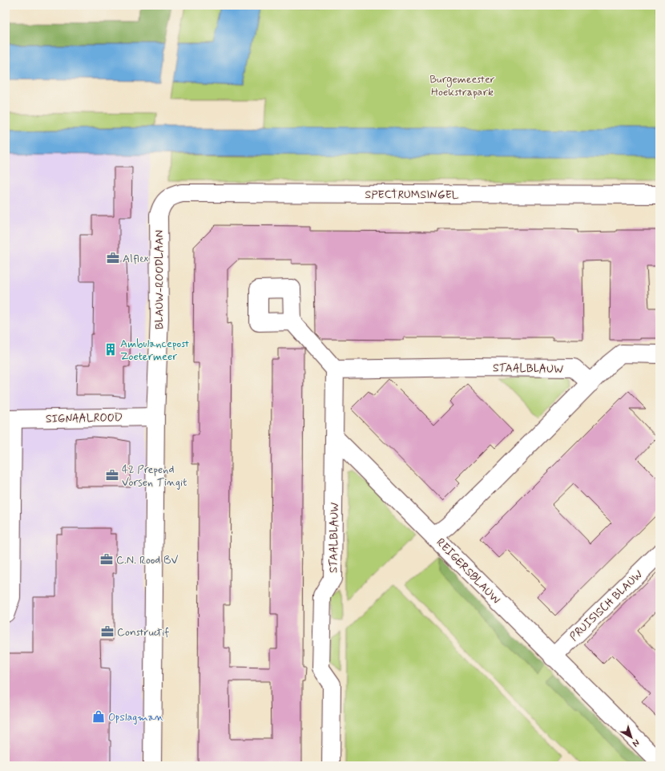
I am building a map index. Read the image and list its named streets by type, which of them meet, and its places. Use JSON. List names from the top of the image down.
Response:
{
  "streets": {
    "street": [
      "SPECTRUMSINGEL",
      "BLAUW-ROODLAAN",
      "STAALBLAUW",
      "SIGNAALROOD",
      "REIGERSBLAUW",
      "PRUISISCH BLAUW"
    ]
  },
  "crossings": [
    ["SPECTRUMSINGEL", "BLAUW-ROODLAAN"],
    ["BLAUW-ROODLAAN", "SIGNAALROOD"],
    ["STAALBLAUW", "REIGERSBLAUW"],
    ["REIGERSBLAUW", "PRUISISCH BLAUW"]
  ],
  "parks": ["Burgemeester Hoekstrapark"],
  "places": {
    "office": [
      "Alflex",
      "42 Prepend Vorsen Tingit",
      "C.N. Rood BV",
      "Constructif"
    ],
    "building": ["Ambulancepost Zoetermeer"],
    "shop": ["Opslagman"]
  },
  "north": "bottom right"
}
